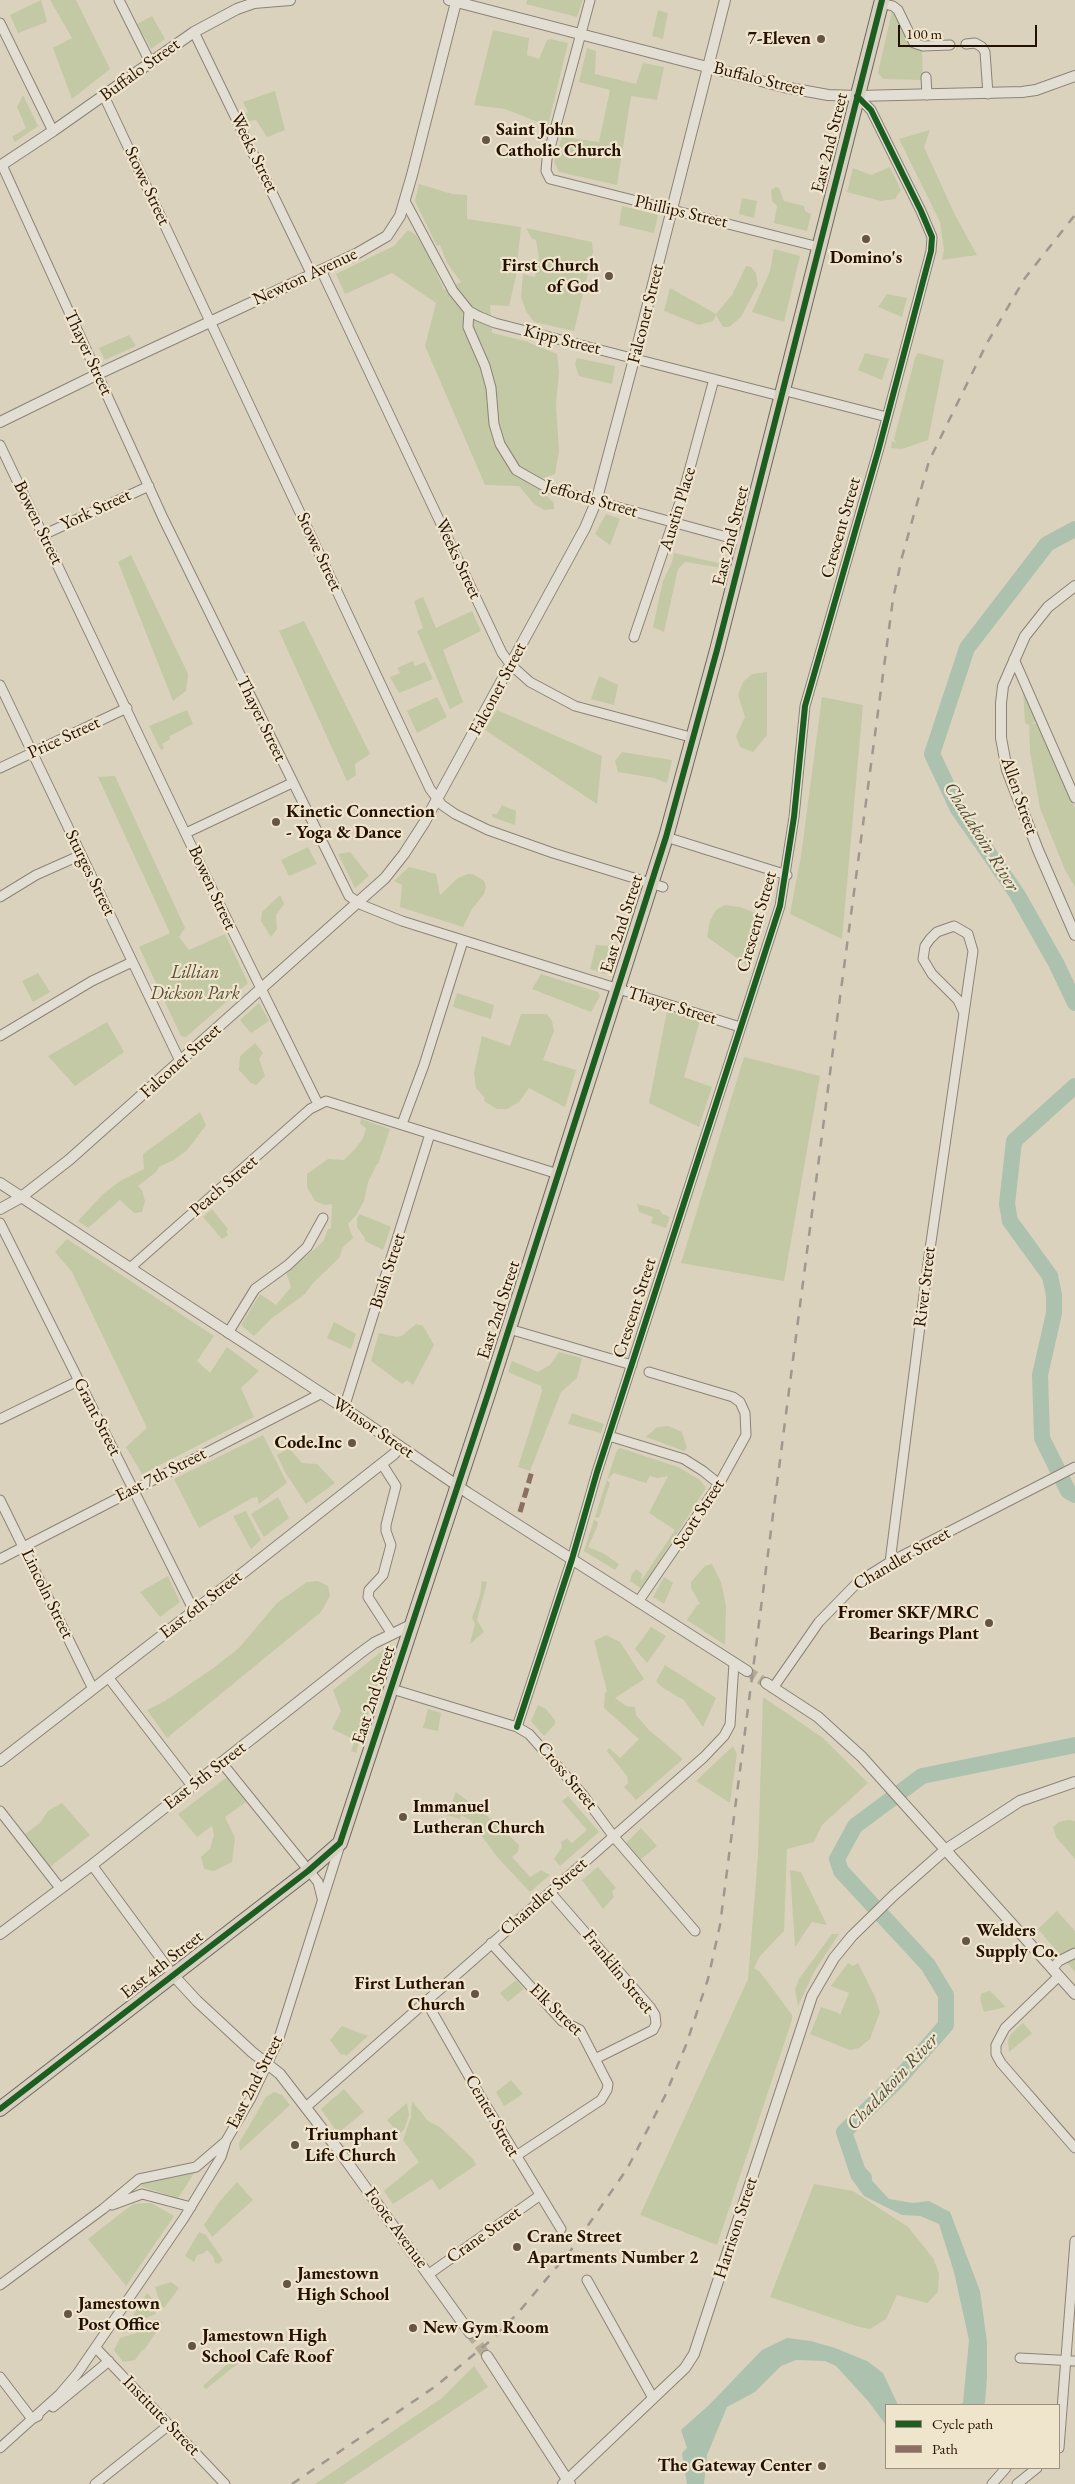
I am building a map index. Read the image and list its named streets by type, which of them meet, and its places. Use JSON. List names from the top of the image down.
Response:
{
  "streets": {
    "main road": ["East 2nd Street", "East 4th Street"],
    "street": [
      "Buffalo Street",
      "Weeks Street",
      "Stowe Street",
      "Phillips Street",
      "Newton Avenue",
      "Falconer Street",
      "Kipp Street",
      "Thayer Street",
      "Jeffords Street",
      "Austin Place",
      "York Street",
      "Bowen Street",
      "Crescent Street",
      "Price Street",
      "Allen Street",
      "Sturges Street",
      "Peach Street",
      "Bush Street",
      "River Street",
      "Grant Street",
      "Winsor Street",
      "East 7th Street",
      "Scott Street",
      "Chandler Street",
      "Lincoln Street",
      "East 6th Street",
      "East 5th Street",
      "Cross Street",
      "Franklin Street",
      "Elk Street",
      "Center Street",
      "Foote Avenue",
      "Harrison Street",
      "Crane Street",
      "Institute Street"
    ]
  },
  "crossings": [
    ["Buffalo Street", "East 2nd Street"],
    ["Buffalo Street", "Weeks Street"],
    ["Buffalo Street", "Stowe Street"],
    ["Buffalo Street", "Phillips Street"],
    ["Buffalo Street", "Newton Avenue"],
    ["Buffalo Street", "Falconer Street"],
    ["Buffalo Street", "Thayer Street"],
    ["Buffalo Street", "Crescent Street"],
    ["East 2nd Street", "Weeks Street"],
    ["East 2nd Street", "Stowe Street"],
    ["East 2nd Street", "Phillips Street"],
    ["East 2nd Street", "Kipp Street"],
    ["East 2nd Street", "Thayer Street"],
    ["East 2nd Street", "Jeffords Street"],
    ["East 2nd Street", "Crescent Street"],
    ["East 2nd Street", "Winsor Street"],
    ["East 2nd Street", "East 5th Street"],
    ["East 2nd Street", "Cross Street"],
    ["East 2nd Street", "East 4th Street"],
    ["East 2nd Street", "Foote Avenue"],
    ["East 2nd Street", "Institute Street"],
    ["Weeks Street", "Newton Avenue"],
    ["Weeks Street", "Falconer Street"],
    ["Stowe Street", "Newton Avenue"],
    ["Stowe Street", "Falconer Street"],
    ["Phillips Street", "Falconer Street"],
    ["Newton Avenue", "Kipp Street"],
    ["Newton Avenue", "Thayer Street"],
    ["Falconer Street", "Kipp Street"],
    ["Falconer Street", "Thayer Street"],
    ["Falconer Street", "Jeffords Street"],
    ["Falconer Street", "Bowen Street"],
    ["Falconer Street", "Sturges Street"],
    ["Falconer Street", "Winsor Street"],
    ["Kipp Street", "Jeffords Street"],
    ["Kipp Street", "Austin Place"],
    ["Kipp Street", "Crescent Street"],
    ["Thayer Street", "York Street"],
    ["Thayer Street", "Crescent Street"],
    ["Jeffords Street", "Austin Place"],
    ["York Street", "Bowen Street"],
    ["Bowen Street", "Price Street"],
    ["Bowen Street", "Peach Street"],
    ["Crescent Street", "Winsor Street"],
    ["Crescent Street", "Cross Street"],
    ["Price Street", "Sturges Street"],
    ["Peach Street", "Winsor Street"],
    ["Bush Street", "Winsor Street"],
    ["River Street", "Chandler Street"],
    ["Grant Street", "East 7th Street"],
    ["Grant Street", "East 6th Street"],
    ["Winsor Street", "East 7th Street"],
    ["Winsor Street", "Scott Street"],
    ["Winsor Street", "Chandler Street"],
    ["Winsor Street", "East 6th Street"],
    ["East 7th Street", "Lincoln Street"],
    ["Chandler Street", "Cross Street"],
    ["Chandler Street", "Franklin Street"],
    ["Chandler Street", "Elk Street"],
    ["Chandler Street", "Center Street"],
    ["Chandler Street", "Foote Avenue"],
    ["Lincoln Street", "East 6th Street"],
    ["East 4th Street", "Foote Avenue"],
    ["Franklin Street", "Elk Street"],
    ["Center Street", "Crane Street"],
    ["Foote Avenue", "Crane Street"]
  ],
  "water": ["Chadakoin River"],
  "parks": ["Lillian Dickson Park"],
  "places": [
    "7-Eleven",
    "Saint John Catholic Church",
    "Domino's",
    "First Church of God",
    "Kinetic Connection - Yoga & Dance",
    "Code.Inc",
    "Fromer SKF/MRC Bearings Plant",
    "Immanuel Lutheran Church",
    "Welders Supply Co.",
    "First Lutheran Church",
    "Triumphant Life Church",
    "Crane Street Apartments Number 2",
    "Jamestown High School",
    "Jamestown Post Office",
    "New Gym Room",
    "Jamestown High School Cafe Roof",
    "The Gateway Center"
  ],
  "legend": ["Cycle path", "Path"],
  "scale_bar": "100 m"
}
